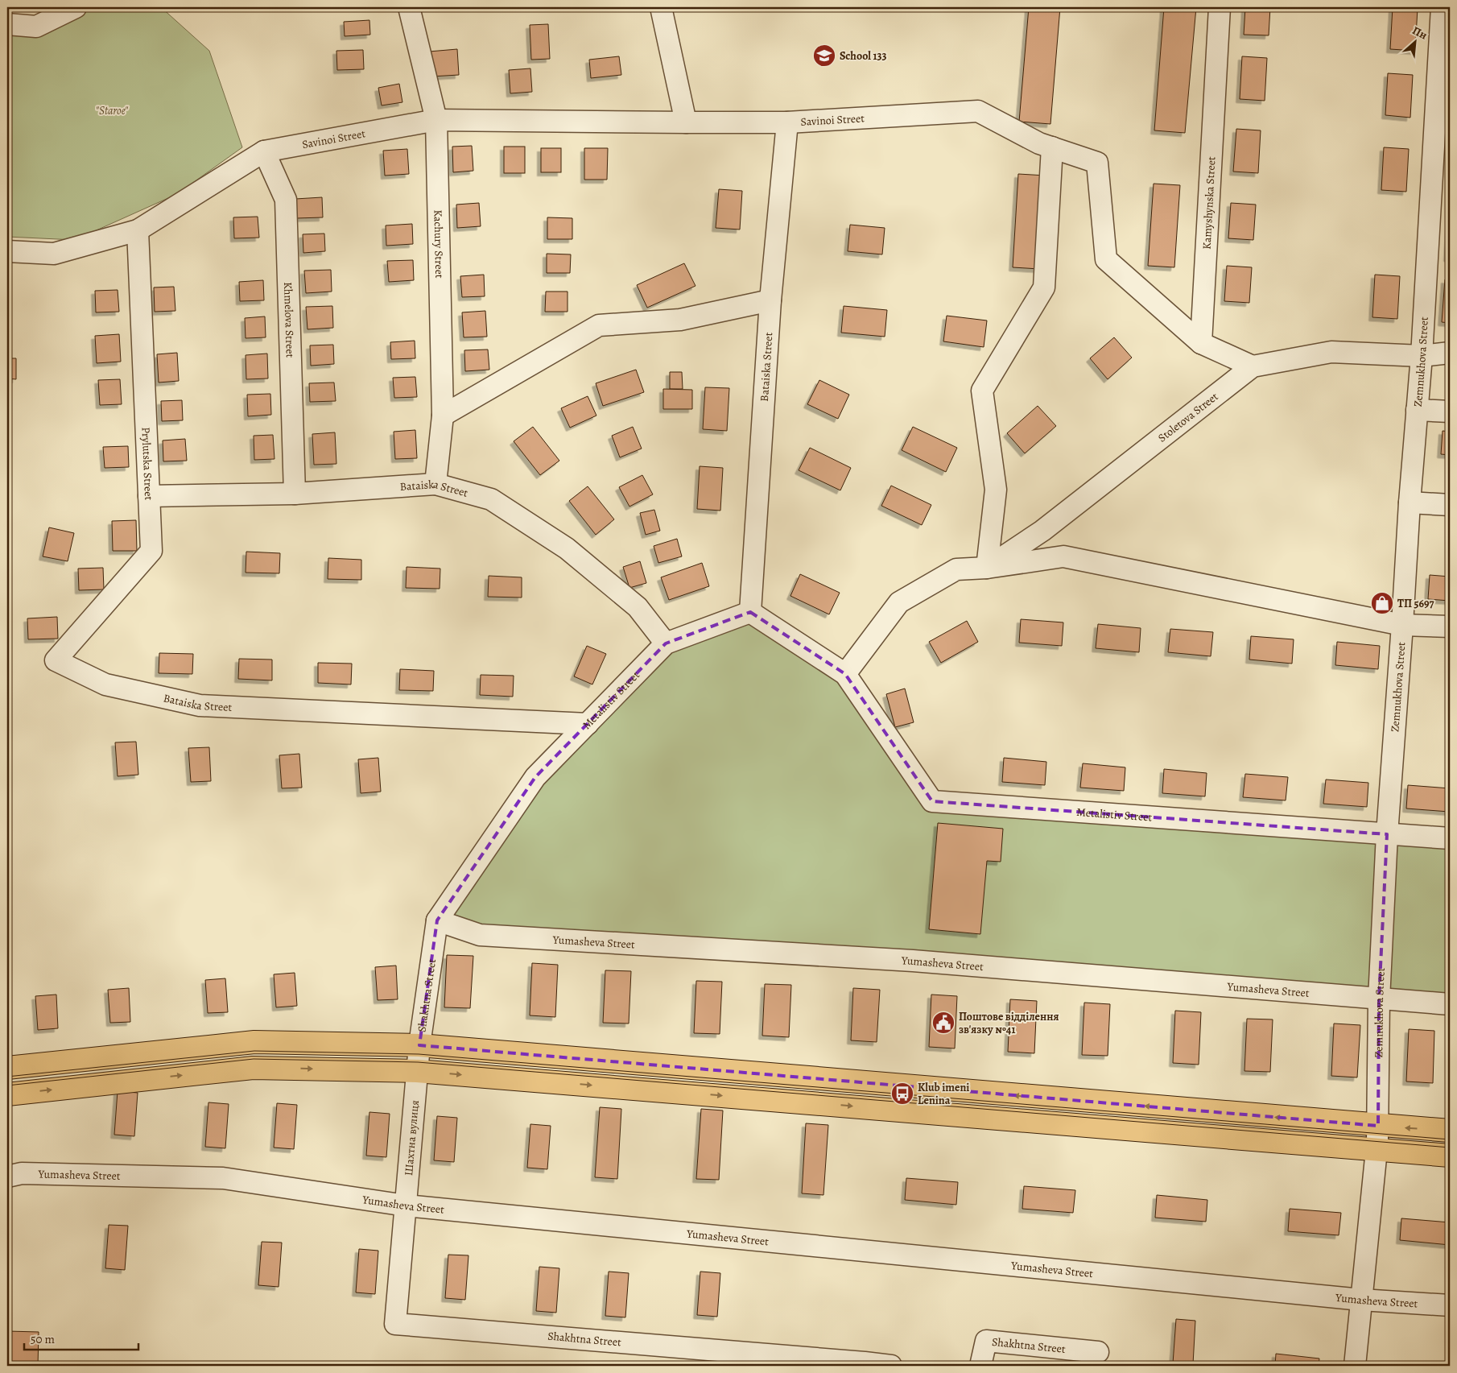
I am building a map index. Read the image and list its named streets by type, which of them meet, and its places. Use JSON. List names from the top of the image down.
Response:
{
  "streets": {
    "street": [
      "Savinoi Street",
      "Kamyshynska Street",
      "Kachury Street",
      "Khmelova Street",
      "Zemnukhova Street",
      "Bataiska Street",
      "Stoletova Street",
      "Prylutska Street",
      "Metalistiv Street",
      "Yumasheva Street",
      "Shakhtna Street",
      "Шахтна вулиця"
    ]
  },
  "crossings": [
    ["Savinoi Street", "Kachury Street"],
    ["Savinoi Street", "Khmelova Street"],
    ["Savinoi Street", "Bataiska Street"],
    ["Savinoi Street", "Prylutska Street"],
    ["Kachury Street", "Bataiska Street"],
    ["Khmelova Street", "Bataiska Street"],
    ["Zemnukhova Street", "Stoletova Street"],
    ["Zemnukhova Street", "Metalistiv Street"],
    ["Zemnukhova Street", "Yumasheva Street"],
    ["Bataiska Street", "Prylutska Street"],
    ["Bataiska Street", "Metalistiv Street"],
    ["Metalistiv Street", "Yumasheva Street"],
    ["Metalistiv Street", "Shakhtna Street"],
    ["Yumasheva Street", "Shakhtna Street"],
    ["Yumasheva Street", "Шахтна вулиця"],
    ["Shakhtna Street", "Шахтна вулиця"]
  ],
  "parks": ["\"Staroe\""],
  "places": {
    "school or university": ["School 133"],
    "shop": ["ТП 5697"],
    "public building": ["Поштове відділення зв'язку №41"],
    "bus stop": ["Klub imeni Lenina"]
  },
  "scale_bar": "50 m",
  "north": "top right"
}
